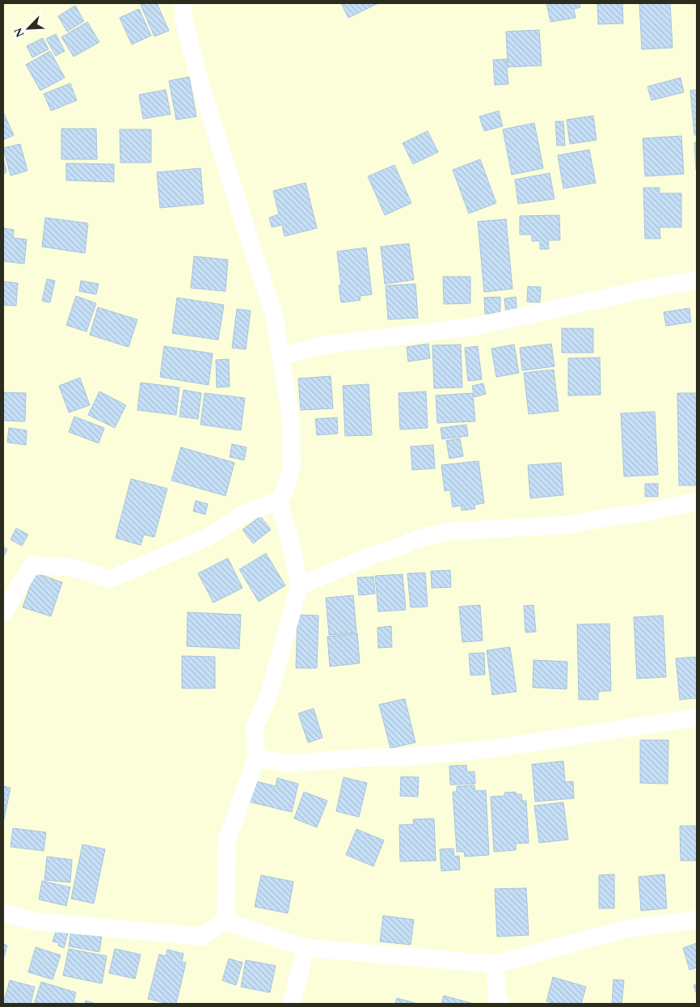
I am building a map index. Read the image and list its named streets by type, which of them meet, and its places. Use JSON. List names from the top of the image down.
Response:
{
  "north": "bottom left"
}
